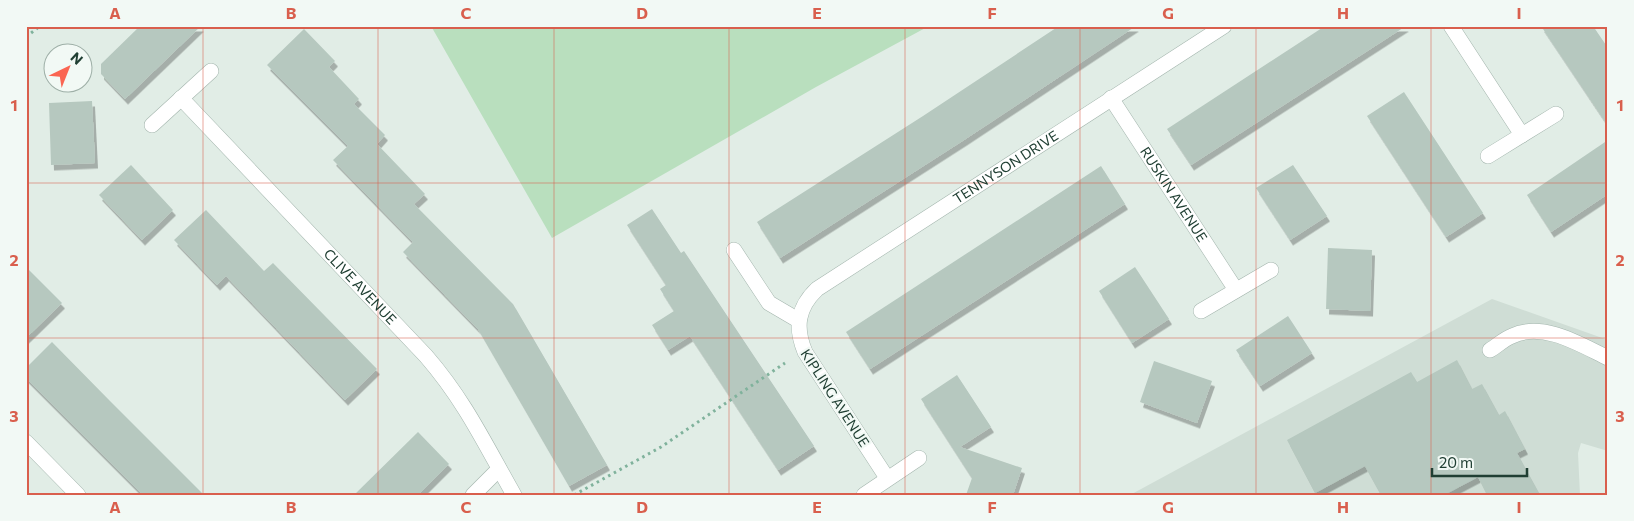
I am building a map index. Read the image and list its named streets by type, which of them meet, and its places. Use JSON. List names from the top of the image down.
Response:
{
  "streets": {
    "street": [
      "TENNYSON DRIVE",
      "RUSKIN AVENUE",
      "CLIVE AVENUE",
      "KIPLING AVENUE"
    ]
  },
  "crossings": [
    ["TENNYSON DRIVE", "RUSKIN AVENUE"],
    ["TENNYSON DRIVE", "KIPLING AVENUE"]
  ],
  "scale_bar": "20 m",
  "north": "top right",
  "grid": {
    "columns": [
      "A",
      "B",
      "C",
      "D",
      "E",
      "F",
      "G",
      "H",
      "I"
    ],
    "rows": ["1", "2", "3"]
  }
}
